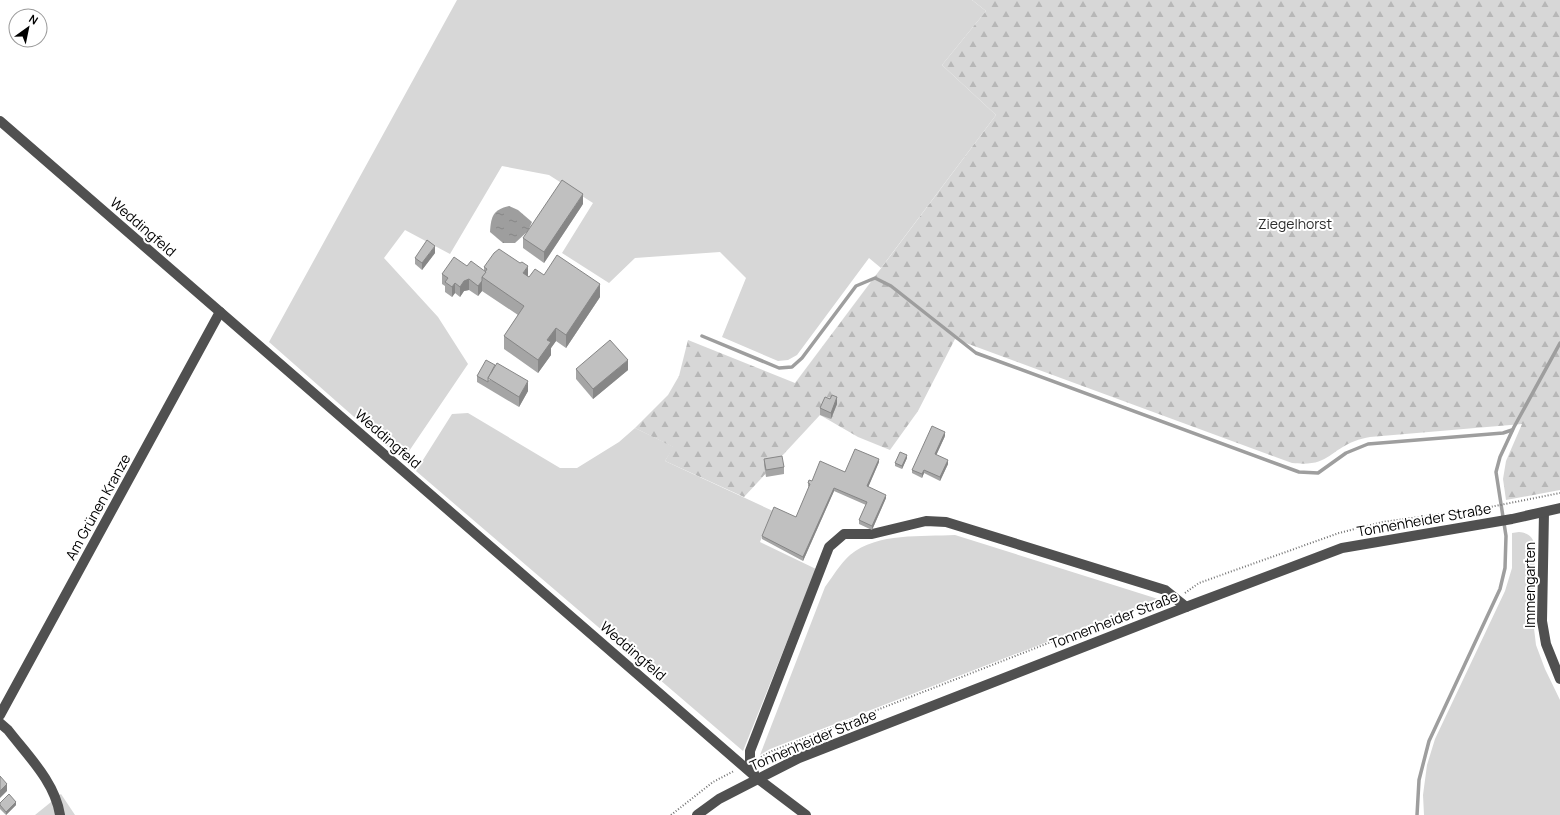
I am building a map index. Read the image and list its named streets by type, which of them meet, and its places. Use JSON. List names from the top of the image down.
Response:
{
  "streets": {
    "street": [
      "Weddingfeld",
      "Am Grünen Kranze",
      "Tonnenheider Straße",
      "Immengarten"
    ]
  },
  "crossings": [
    ["Weddingfeld", "Am Grünen Kranze"],
    ["Weddingfeld", "Tonnenheider Straße"],
    ["Tonnenheider Straße", "Immengarten"]
  ],
  "parks": ["Ziegelhorst"],
  "north": "top right"
}
